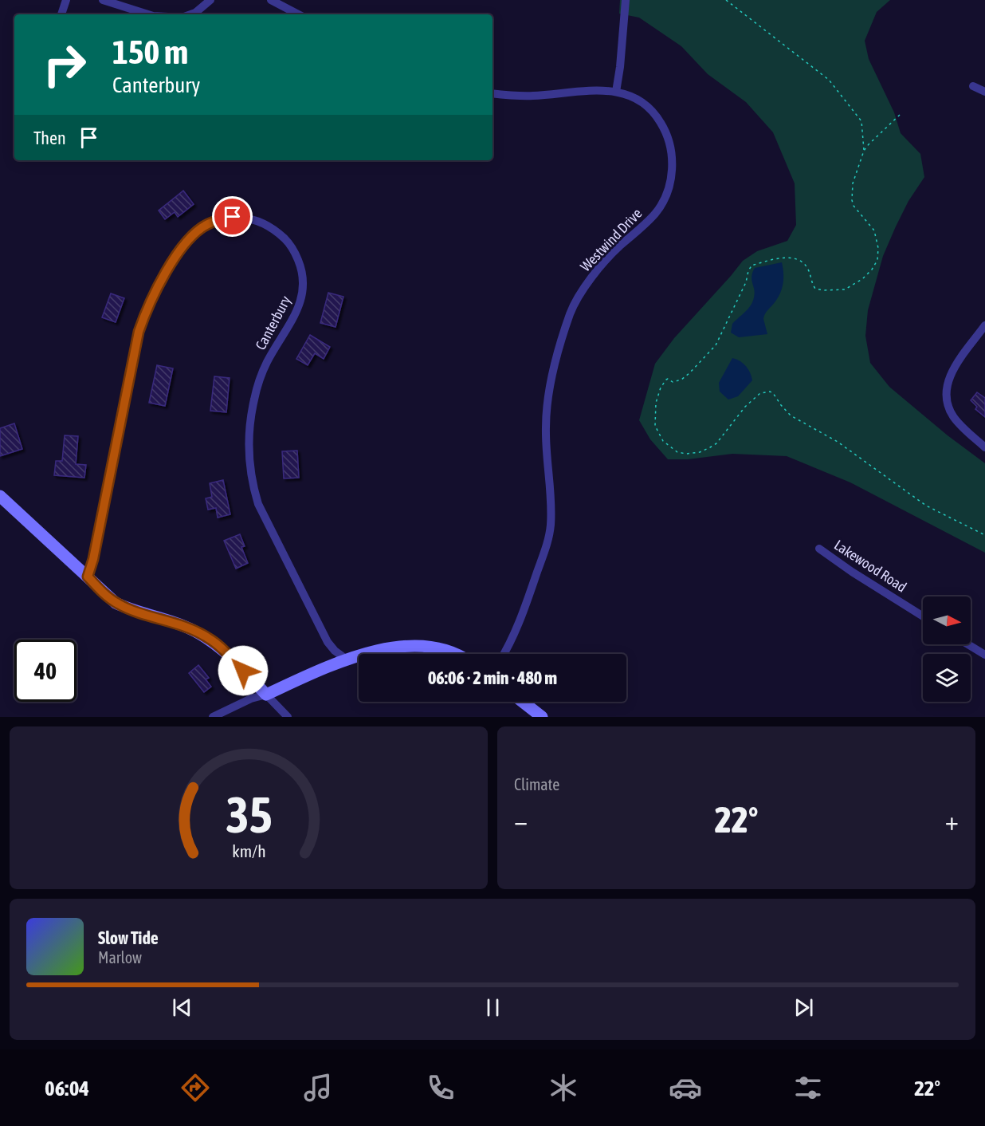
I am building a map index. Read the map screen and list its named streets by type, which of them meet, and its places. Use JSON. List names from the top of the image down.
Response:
{
  "streets": {
    "street": ["Westwind Drive", "Canterbury", "Lakewood Road"]
  },
  "north": "right",
  "page": {
    "turn": ["150 m", "Canterbury"],
    "then": "Then",
    "limit": "40",
    "trip": "06:06 · 2 min · 480 m",
    "tile": "Climate",
    "heat": ["−", "22°", "+"],
    "song": ["Slow Tide", "Marlow"],
    "tabs": ["06:04", "22°"],
    "gauge": ["35", "km/h"]
  }
}
